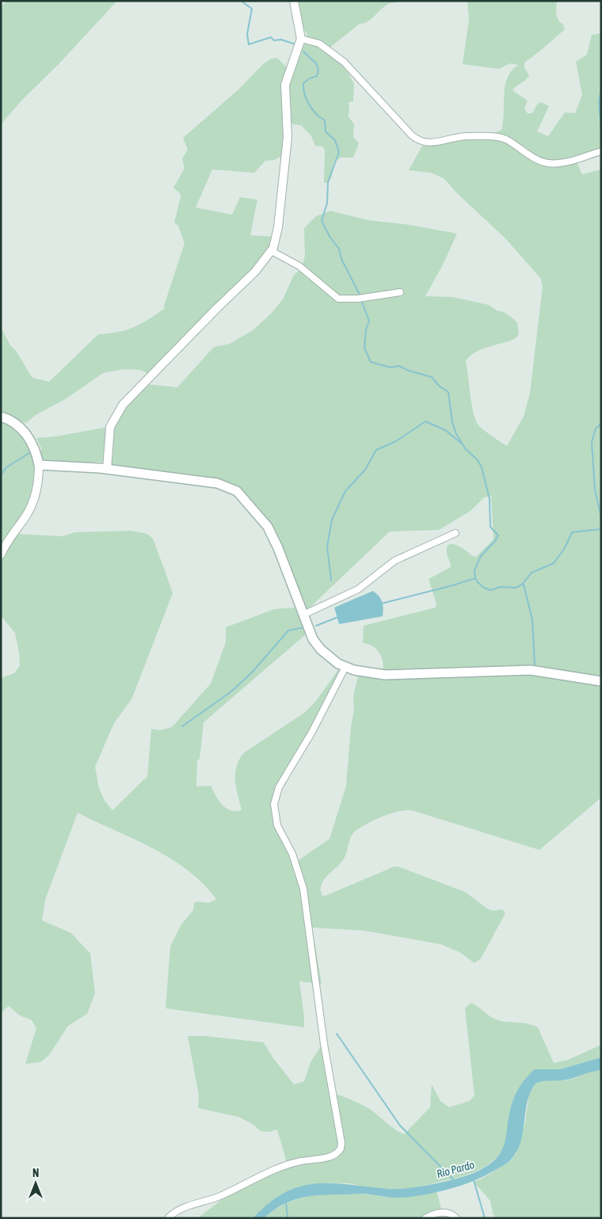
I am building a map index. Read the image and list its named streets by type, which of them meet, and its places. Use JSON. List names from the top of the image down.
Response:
{
  "water": ["Rio Pardo"],
  "north": "top"
}
